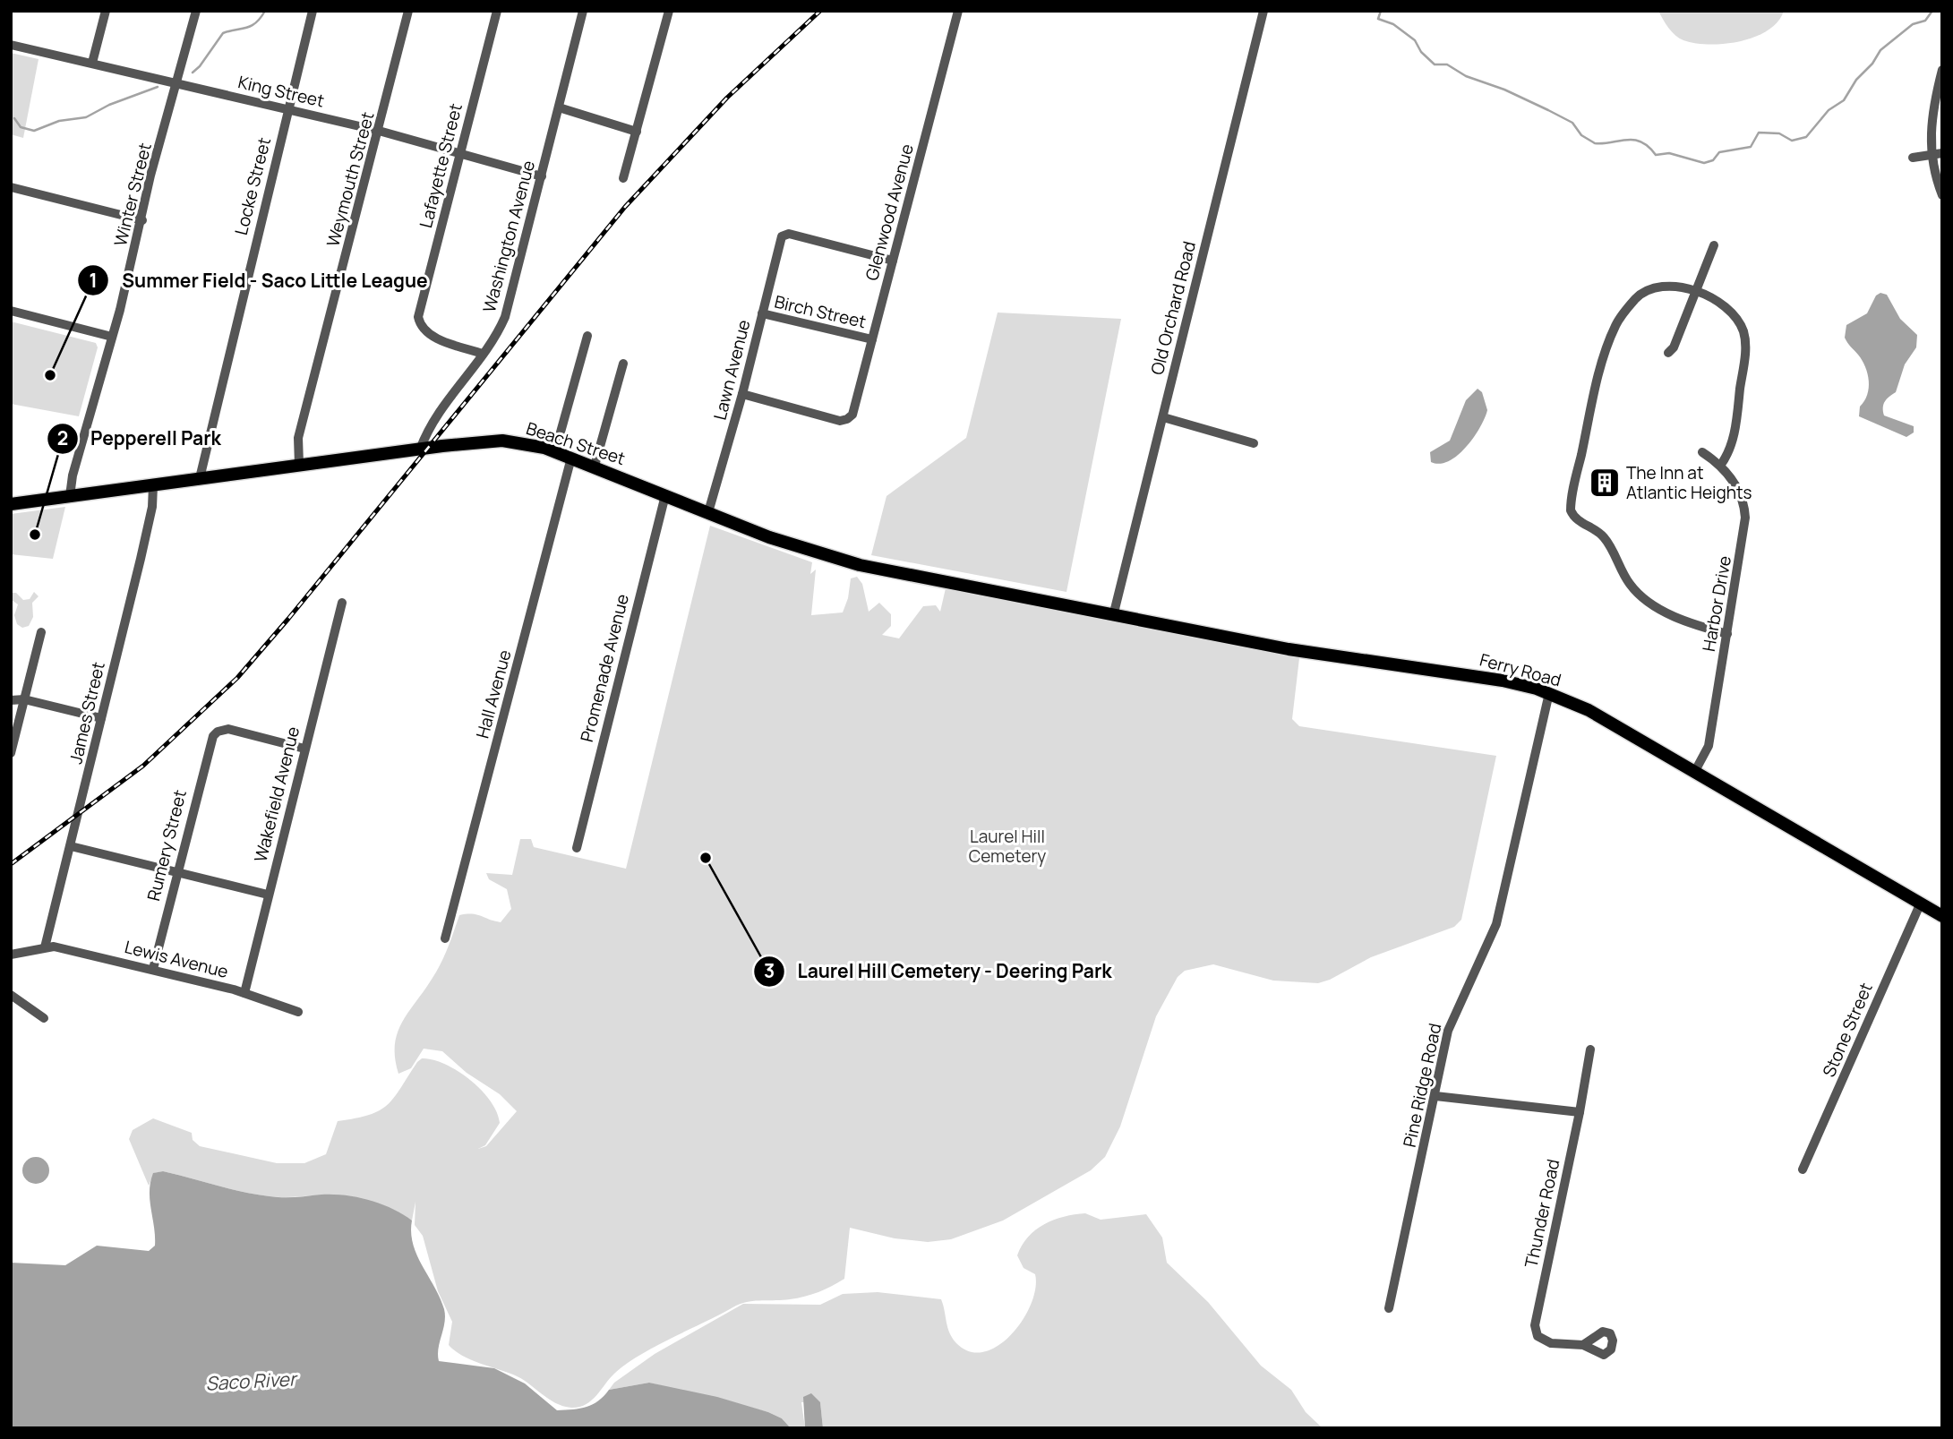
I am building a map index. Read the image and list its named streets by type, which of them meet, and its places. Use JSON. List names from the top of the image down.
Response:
{
  "streets": {
    "main road": ["Beach Street", "Ferry Road"],
    "street": [
      "King Street",
      "Lafayette Street",
      "Weymouth Street",
      "Locke Street",
      "Winter Street",
      "Glenwood Avenue",
      "Washington Avenue",
      "Old Orchard Road",
      "Birch Street",
      "Lawn Avenue",
      "Harbor Drive",
      "Promenade Avenue",
      "Hall Avenue",
      "James Street",
      "Wakefield Avenue",
      "Rumery Street",
      "Lewis Avenue",
      "Stone Street",
      "Pine Ridge Road",
      "Thunder Road"
    ]
  },
  "crossings": [
    ["King Street", "Lafayette Street"],
    ["King Street", "Weymouth Street"],
    ["King Street", "Locke Street"],
    ["King Street", "Winter Street"],
    ["King Street", "Washington Avenue"],
    ["Lafayette Street", "Washington Avenue"],
    ["Weymouth Street", "Beach Street"],
    ["Locke Street", "Beach Street"],
    ["Winter Street", "Beach Street"],
    ["Glenwood Avenue", "Birch Street"],
    ["Glenwood Avenue", "Lawn Avenue"],
    ["Washington Avenue", "Beach Street"],
    ["Old Orchard Road", "Beach Street"],
    ["Old Orchard Road", "Ferry Road"],
    ["Birch Street", "Lawn Avenue"],
    ["Lawn Avenue", "Beach Street"],
    ["Beach Street", "Promenade Avenue"],
    ["Beach Street", "Ferry Road"],
    ["Beach Street", "Hall Avenue"],
    ["Beach Street", "James Street"],
    ["Harbor Drive", "Ferry Road"],
    ["Ferry Road", "Stone Street"],
    ["Ferry Road", "Pine Ridge Road"],
    ["James Street", "Lewis Avenue"],
    ["Wakefield Avenue", "Rumery Street"],
    ["Wakefield Avenue", "Lewis Avenue"],
    ["Rumery Street", "Lewis Avenue"]
  ],
  "water": ["Saco River"],
  "parks": ["Laurel Hill Cemetery"],
  "places": {
    "other": ["Summer Field - Saco Little League", "Pepperell Park", "Laurel Hill Cemetery - Deering Park"],
    "building": ["The Inn at Atlantic Heights"]
  }
}
